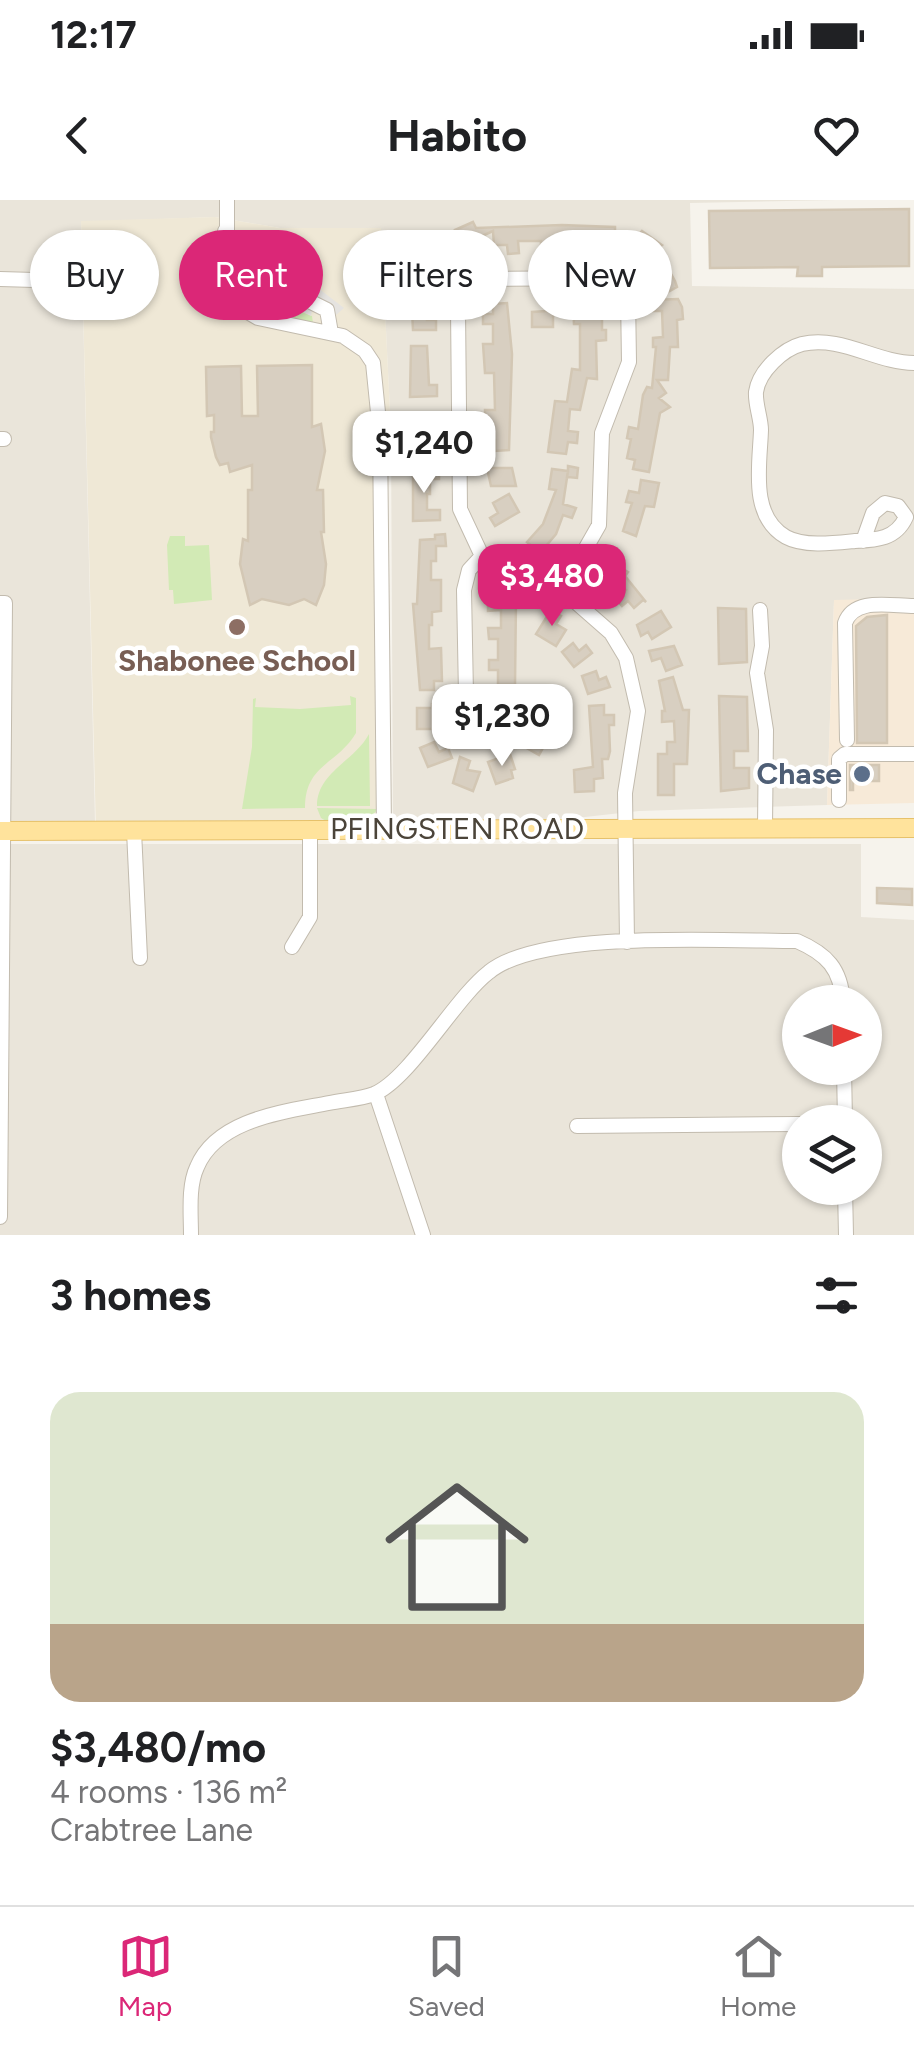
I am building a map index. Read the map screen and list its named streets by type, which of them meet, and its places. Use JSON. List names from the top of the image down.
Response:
{
  "streets": {
    "main road": ["PFINGSTEN ROAD"]
  },
  "places": ["Shabonee School", "Chase"],
  "north": "right",
  "page": {
    "status": "12:17",
    "header": "Habito",
    "chip": [
      "Buy",
      "Rent",
      "Filters",
      "New"
    ],
    "price": ["$1,240", "$3,480", "$1,230"],
    "heading": "3 homes",
    "list": [
      {
        "name": "$3,480/mo",
        "note": "4 rooms · 136 m² · Crabtree Lane"
      }
    ],
    "tabs": ["Map", "Saved", "Home"]
  }
}
